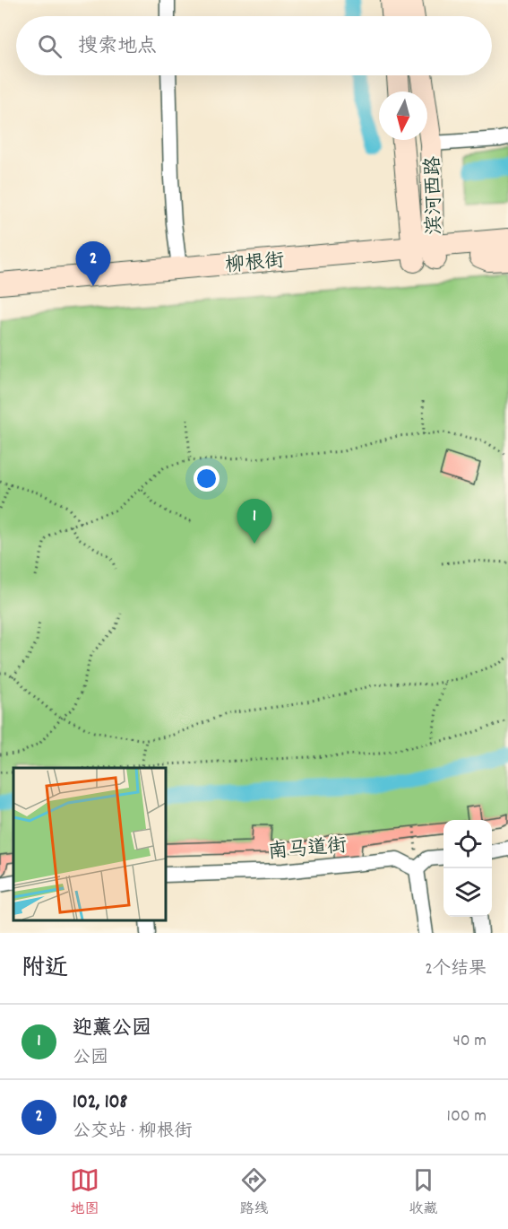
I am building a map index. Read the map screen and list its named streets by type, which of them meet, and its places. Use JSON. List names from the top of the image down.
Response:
{
  "streets": {
    "main road": ["滨河西路", "柳根街"],
    "street": ["南马道街"]
  },
  "crossings": [
    ["滨河西路", "柳根街"]
  ],
  "north": "bottom",
  "page": {
    "search": "搜索地点",
    "pins": ["2", "1"],
    "heading": ["附近", "2个结果"],
    "list": [
      {
        "mark": "1",
        "name": "迎薰公园",
        "note": "公园",
        "value": "40 m"
      },
      {
        "mark": "2",
        "name": "102, 108",
        "note": "公交站 · 柳根街",
        "value": "100 m"
      }
    ],
    "nav": ["地图", "路线", "收藏"]
  }
}
